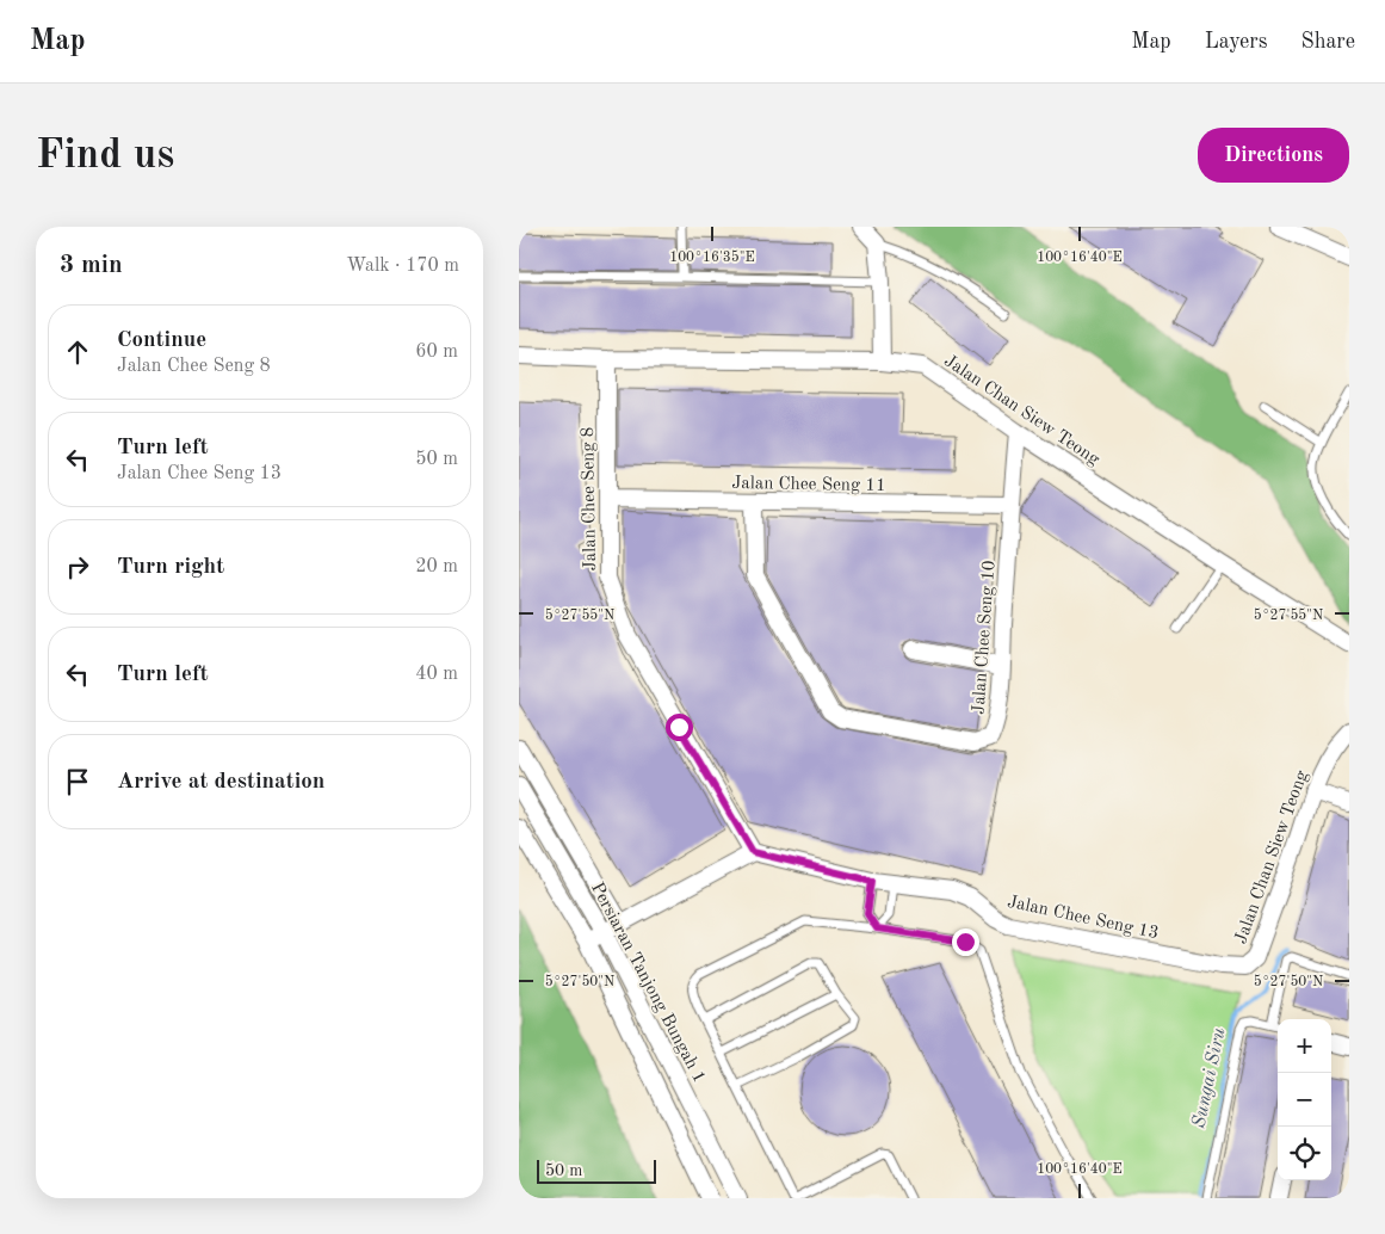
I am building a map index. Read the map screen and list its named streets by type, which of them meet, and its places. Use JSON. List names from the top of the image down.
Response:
{
  "streets": {
    "street": [
      "Jalan Chan Siew Teong",
      "Jalan Chee Seng 11",
      "Jalan Chee Seng 8",
      "Jalan Chee Seng 10",
      "Jalan Chee Seng 13",
      "Persiaran Tanjong Bungah 1"
    ]
  },
  "crossings": [
    ["Jalan Chan Siew Teong", "Jalan Chee Seng 8"],
    ["Jalan Chan Siew Teong", "Jalan Chee Seng 10"],
    ["Jalan Chan Siew Teong", "Jalan Chee Seng 13"],
    ["Jalan Chee Seng 11", "Jalan Chee Seng 8"],
    ["Jalan Chee Seng 11", "Jalan Chee Seng 10"],
    ["Jalan Chee Seng 8", "Jalan Chee Seng 13"]
  ],
  "water": ["Sungai Siru"],
  "scale_bar": "50 m",
  "page": {
    "header": "Map",
    "nav": ["Map", "Layers", "Share"],
    "buttons": "Directions",
    "title": "Find us",
    "heading": ["3 min", "Walk · 170 m"],
    "list": [
      ["Continue", "Jalan Chee Seng 8", "60 m"],
      ["Turn left", "Jalan Chee Seng 13", "50 m"],
      ["Turn right", "20 m"],
      ["Turn left", "40 m"],
      "Arrive at destination"
    ],
    "map_buttons": ["+", "−"],
    "scale": "50 m"
  },
  "coordinates": [
    "100°16'35\"E",
    "100°16'40\"E",
    "5°27'55\"N",
    "5°27'50\"N"
  ]
}
